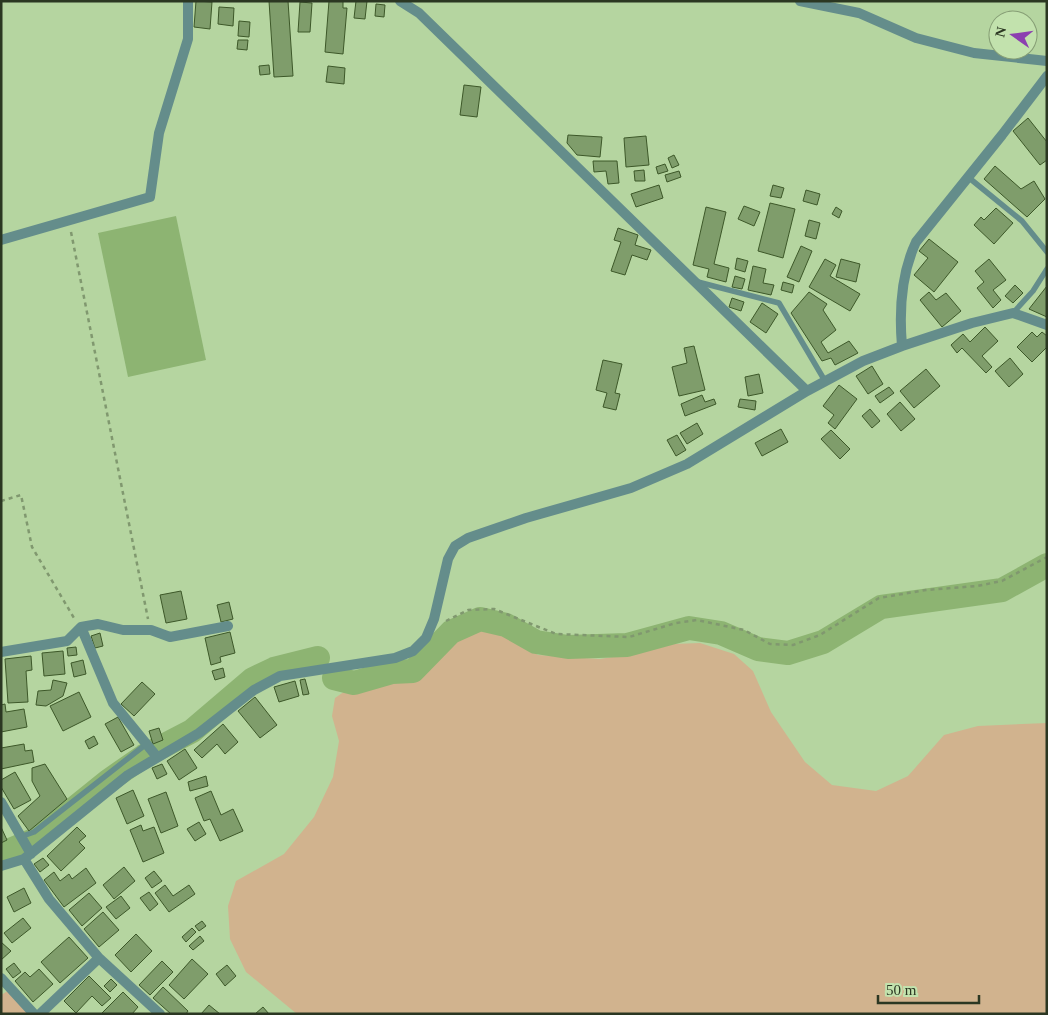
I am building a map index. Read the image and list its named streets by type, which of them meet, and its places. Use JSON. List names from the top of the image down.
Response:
{
  "scale_bar": "50 m",
  "north": "left"
}
